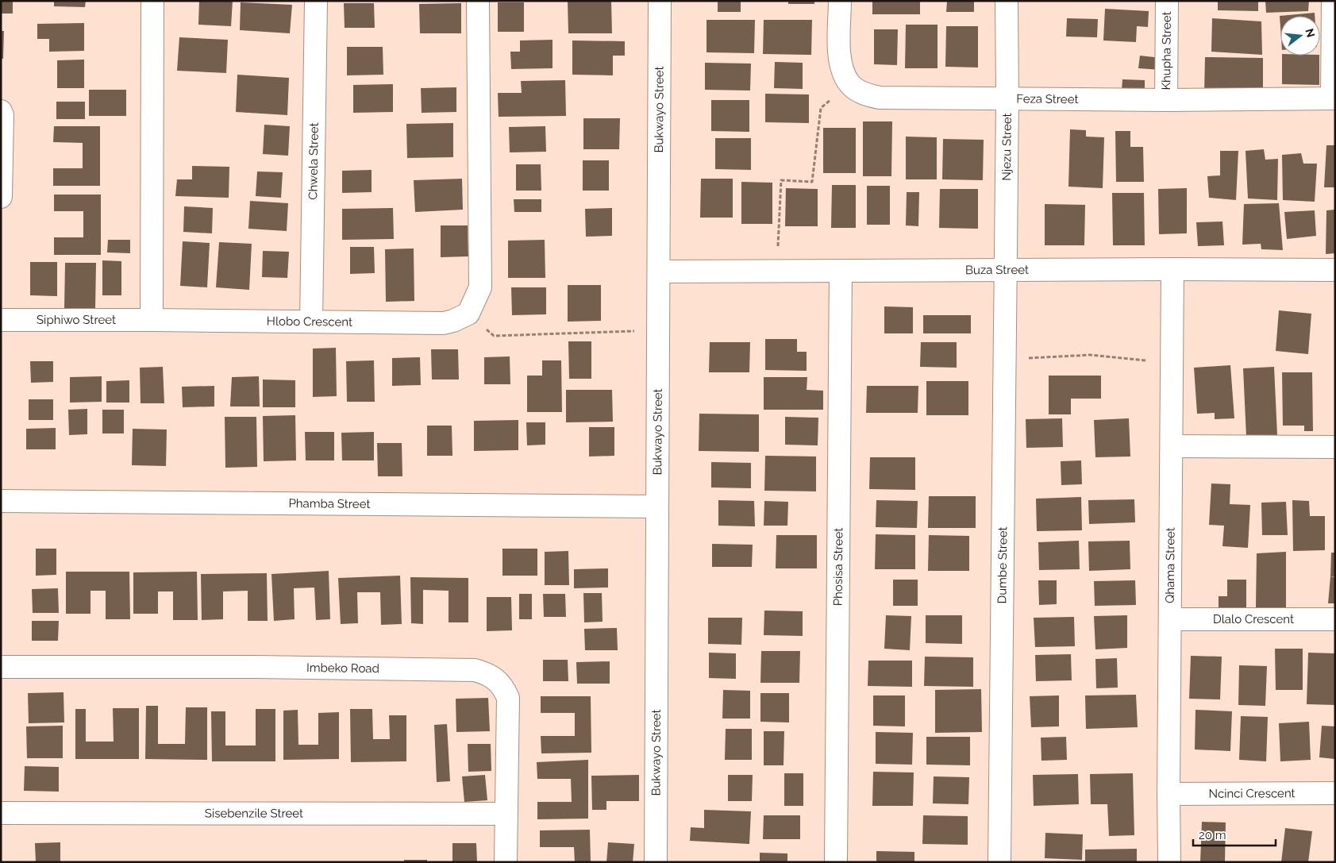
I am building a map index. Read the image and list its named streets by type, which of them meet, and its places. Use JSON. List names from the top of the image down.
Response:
{
  "streets": {
    "street": [
      "Khupha Street",
      "Feza Street",
      "Bukwayo Street",
      "Njezu Street",
      "Chwela Street",
      "Buza Street",
      "Siphiwo Street",
      "Hlobo Crescent",
      "Phamba Street",
      "Qhama Street",
      "Phosisa Street",
      "Dumbe Street",
      "Dlalo Crescent",
      "Imbeko Road",
      "Ncinci Crescent",
      "Sisebenzile Street"
    ]
  },
  "crossings": [
    ["Khupha Street", "Feza Street"],
    ["Feza Street", "Njezu Street"],
    ["Bukwayo Street", "Buza Street"],
    ["Bukwayo Street", "Phamba Street"],
    ["Njezu Street", "Buza Street"],
    ["Njezu Street", "Dumbe Street"],
    ["Chwela Street", "Hlobo Crescent"],
    ["Buza Street", "Qhama Street"],
    ["Buza Street", "Phosisa Street"],
    ["Buza Street", "Dumbe Street"],
    ["Siphiwo Street", "Hlobo Crescent"],
    ["Qhama Street", "Dlalo Crescent"],
    ["Qhama Street", "Ncinci Crescent"],
    ["Imbeko Road", "Sisebenzile Street"]
  ],
  "scale_bar": "20 m",
  "north": "right"
}
